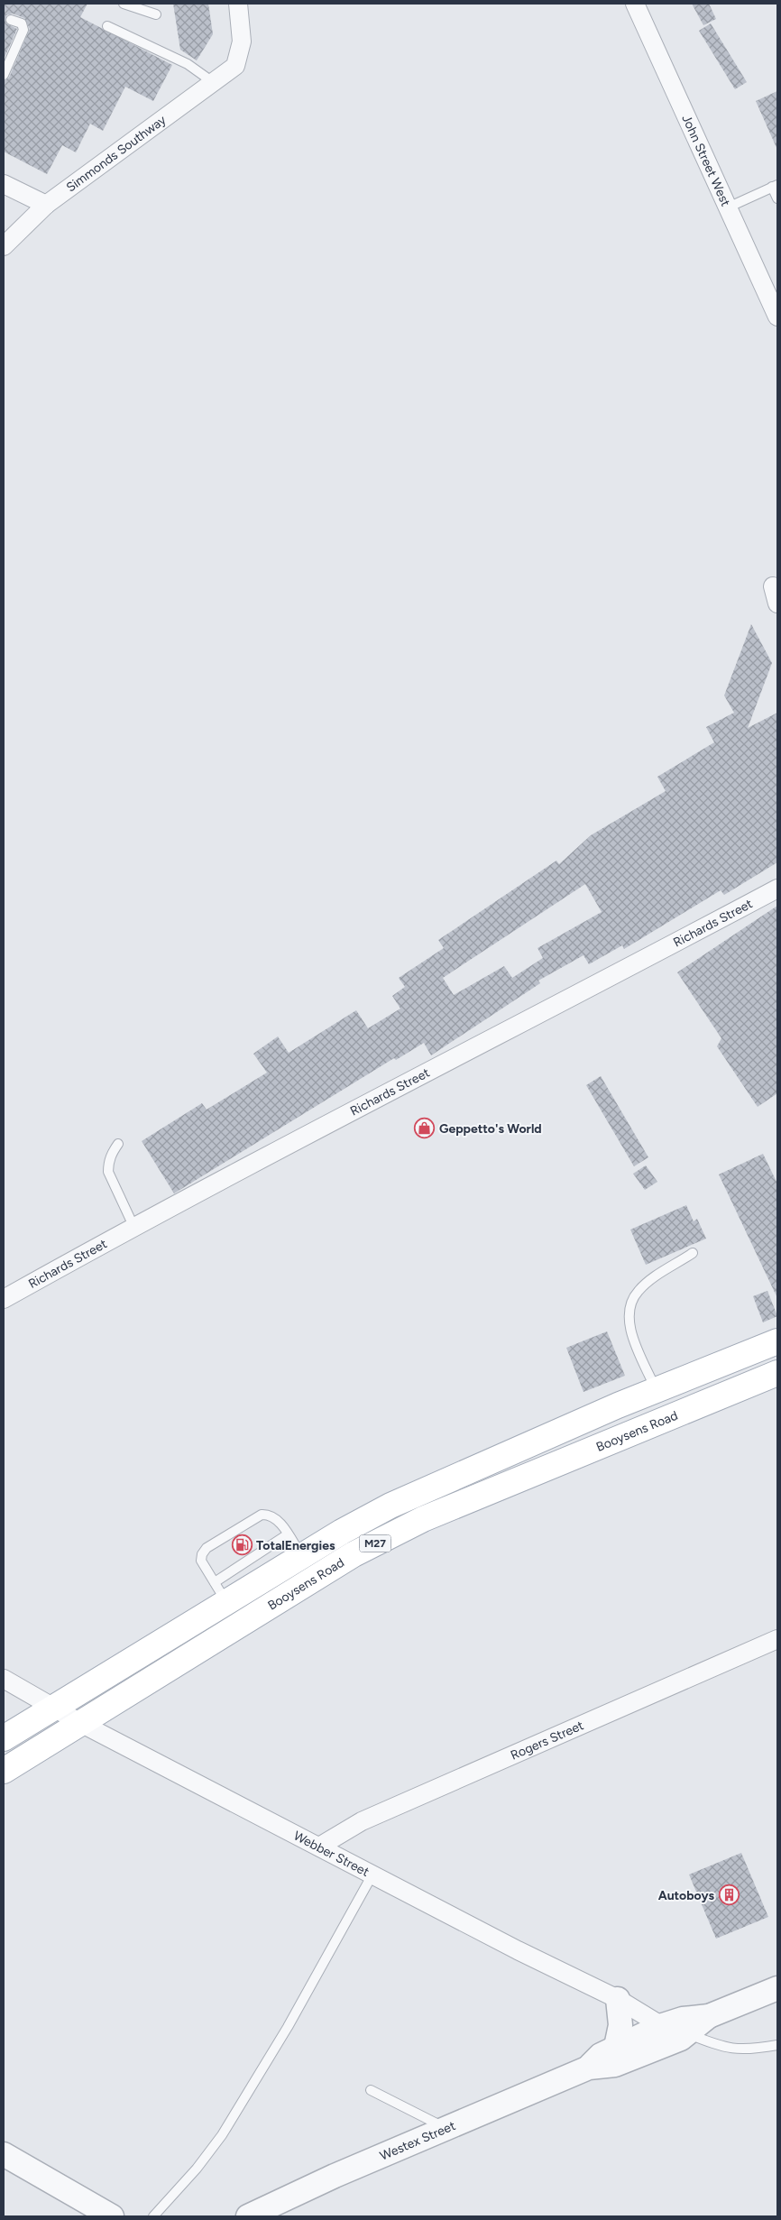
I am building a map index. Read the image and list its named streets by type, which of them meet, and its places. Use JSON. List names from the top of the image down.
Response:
{
  "streets": {
    "main road": ["Booysens Road", "M27"],
    "street": [
      "Simmonds Southway",
      "John Street West",
      "Richards Street",
      "Rogers Street",
      "Webber Street",
      "Westex Street"
    ]
  },
  "crossings": [
    ["Booysens Road", "Webber Street"],
    ["Rogers Street", "Webber Street"],
    ["Webber Street", "Westex Street"]
  ],
  "places": {
    "shop": ["Geppetto's World"],
    "fuel station": ["TotalEnergies"],
    "building": ["Autoboys"]
  }
}
